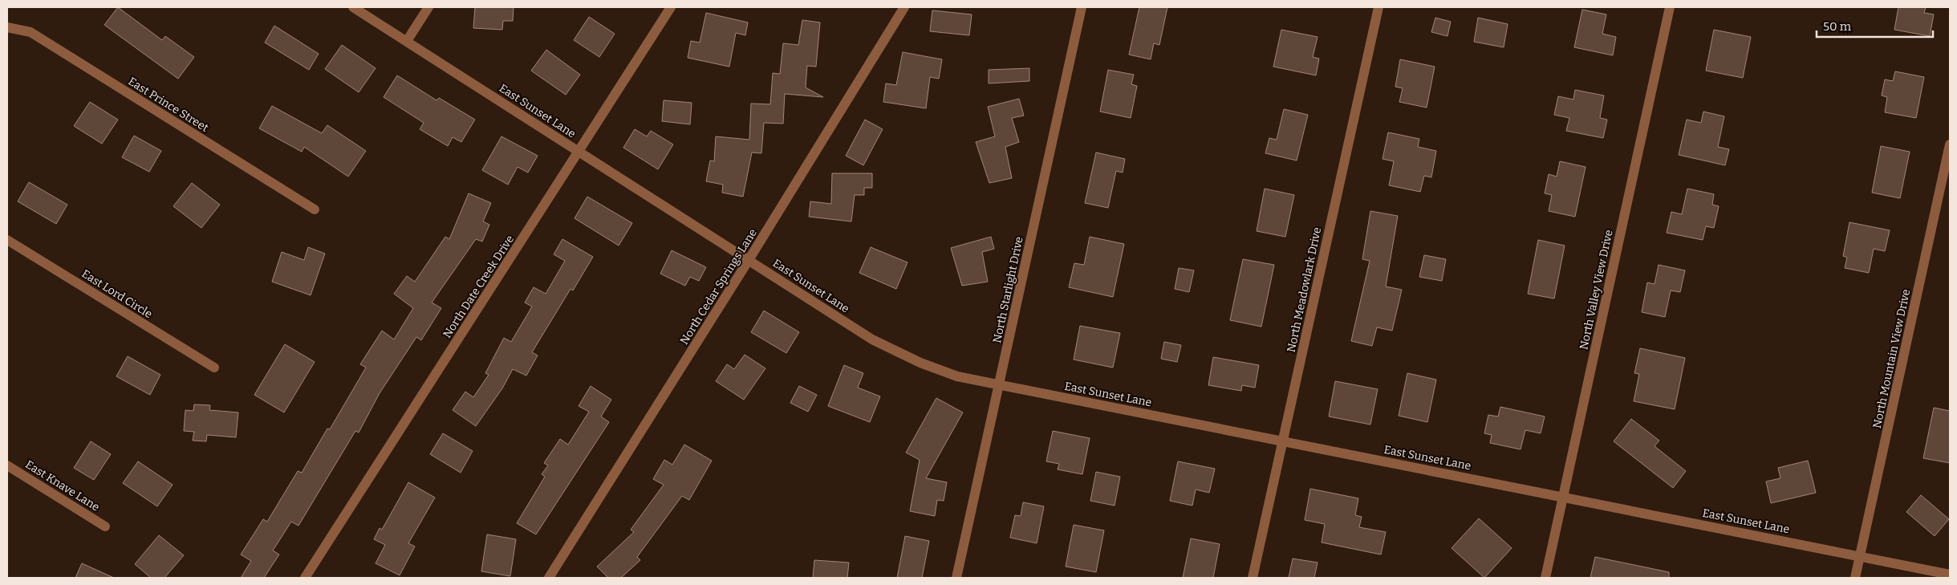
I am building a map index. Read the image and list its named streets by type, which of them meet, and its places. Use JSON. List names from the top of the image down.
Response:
{
  "streets": {
    "street": [
      "East Prince Street",
      "East Sunset Lane",
      "North Date Creek Drive",
      "North Cedar Springs Lane",
      "North Starlight Drive",
      "North Meadowlark Drive",
      "North Valley View Drive",
      "East Lord Circle",
      "North Mountain View Drive",
      "East Knave Lane"
    ]
  },
  "crossings": [
    ["East Sunset Lane", "North Date Creek Drive"],
    ["East Sunset Lane", "North Cedar Springs Lane"],
    ["East Sunset Lane", "North Starlight Drive"],
    ["East Sunset Lane", "North Meadowlark Drive"],
    ["East Sunset Lane", "North Valley View Drive"],
    ["East Sunset Lane", "North Mountain View Drive"]
  ],
  "scale_bar": "50 m"
}
